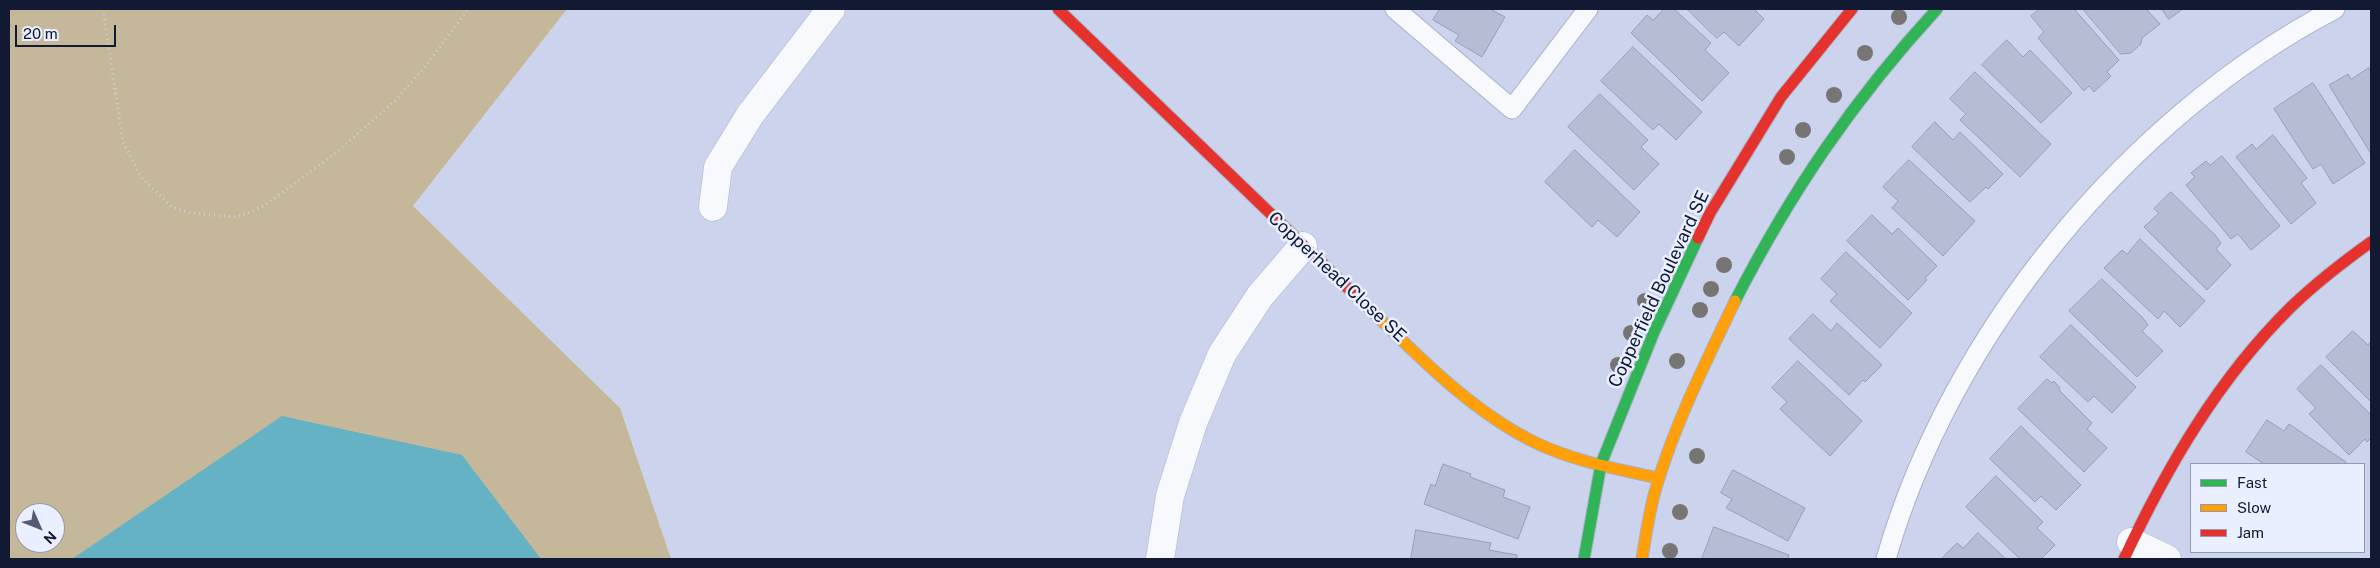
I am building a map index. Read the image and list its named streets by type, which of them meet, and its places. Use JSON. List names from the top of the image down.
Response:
{
  "streets": {
    "street": ["Copperhead Close SE", "Copperfield Boulevard SE"]
  },
  "crossings": [
    ["Copperhead Close SE", "Copperfield Boulevard SE"]
  ],
  "legend": ["Fast", "Slow", "Jam"],
  "scale_bar": "20 m",
  "north": "bottom right"
}
